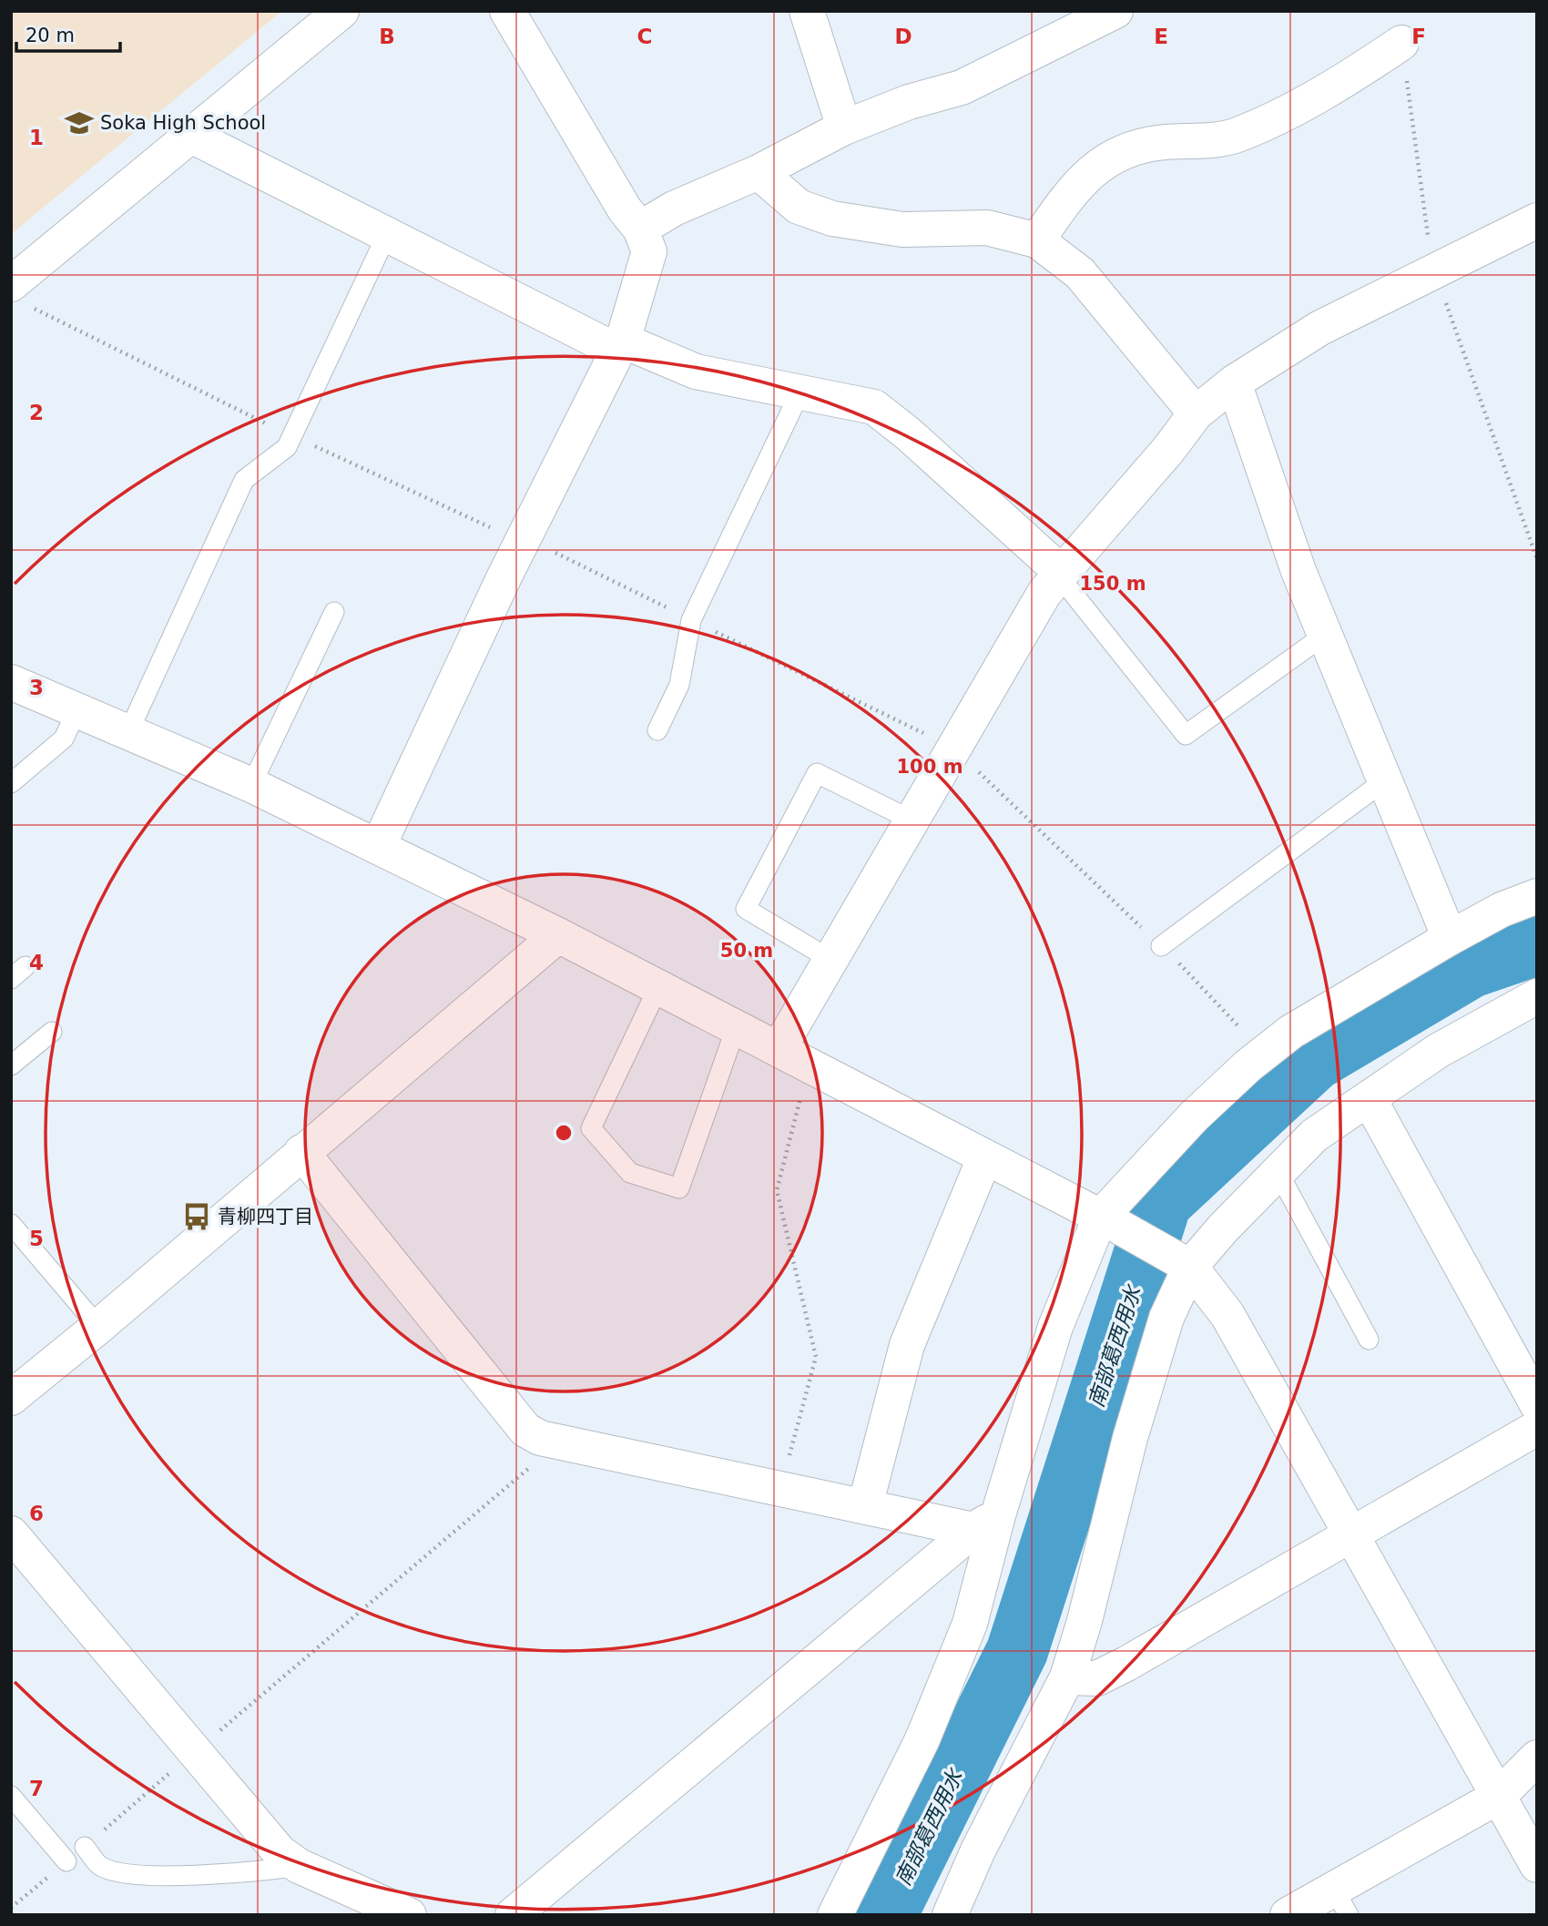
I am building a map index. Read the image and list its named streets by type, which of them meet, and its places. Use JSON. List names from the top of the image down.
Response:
{
  "water": ["南部葛西用水"],
  "places": {
    "school or university": ["Soka High School"],
    "bus stop": ["青柳四丁目"]
  },
  "scale_bar": "20 m",
  "grid": {
    "columns": [
      "B",
      "C",
      "D",
      "E",
      "F"
    ],
    "rows": [
      "1",
      "2",
      "3",
      "4",
      "5",
      "6",
      "7"
    ]
  },
  "rings": ["150 m", "100 m", "50 m"]
}
